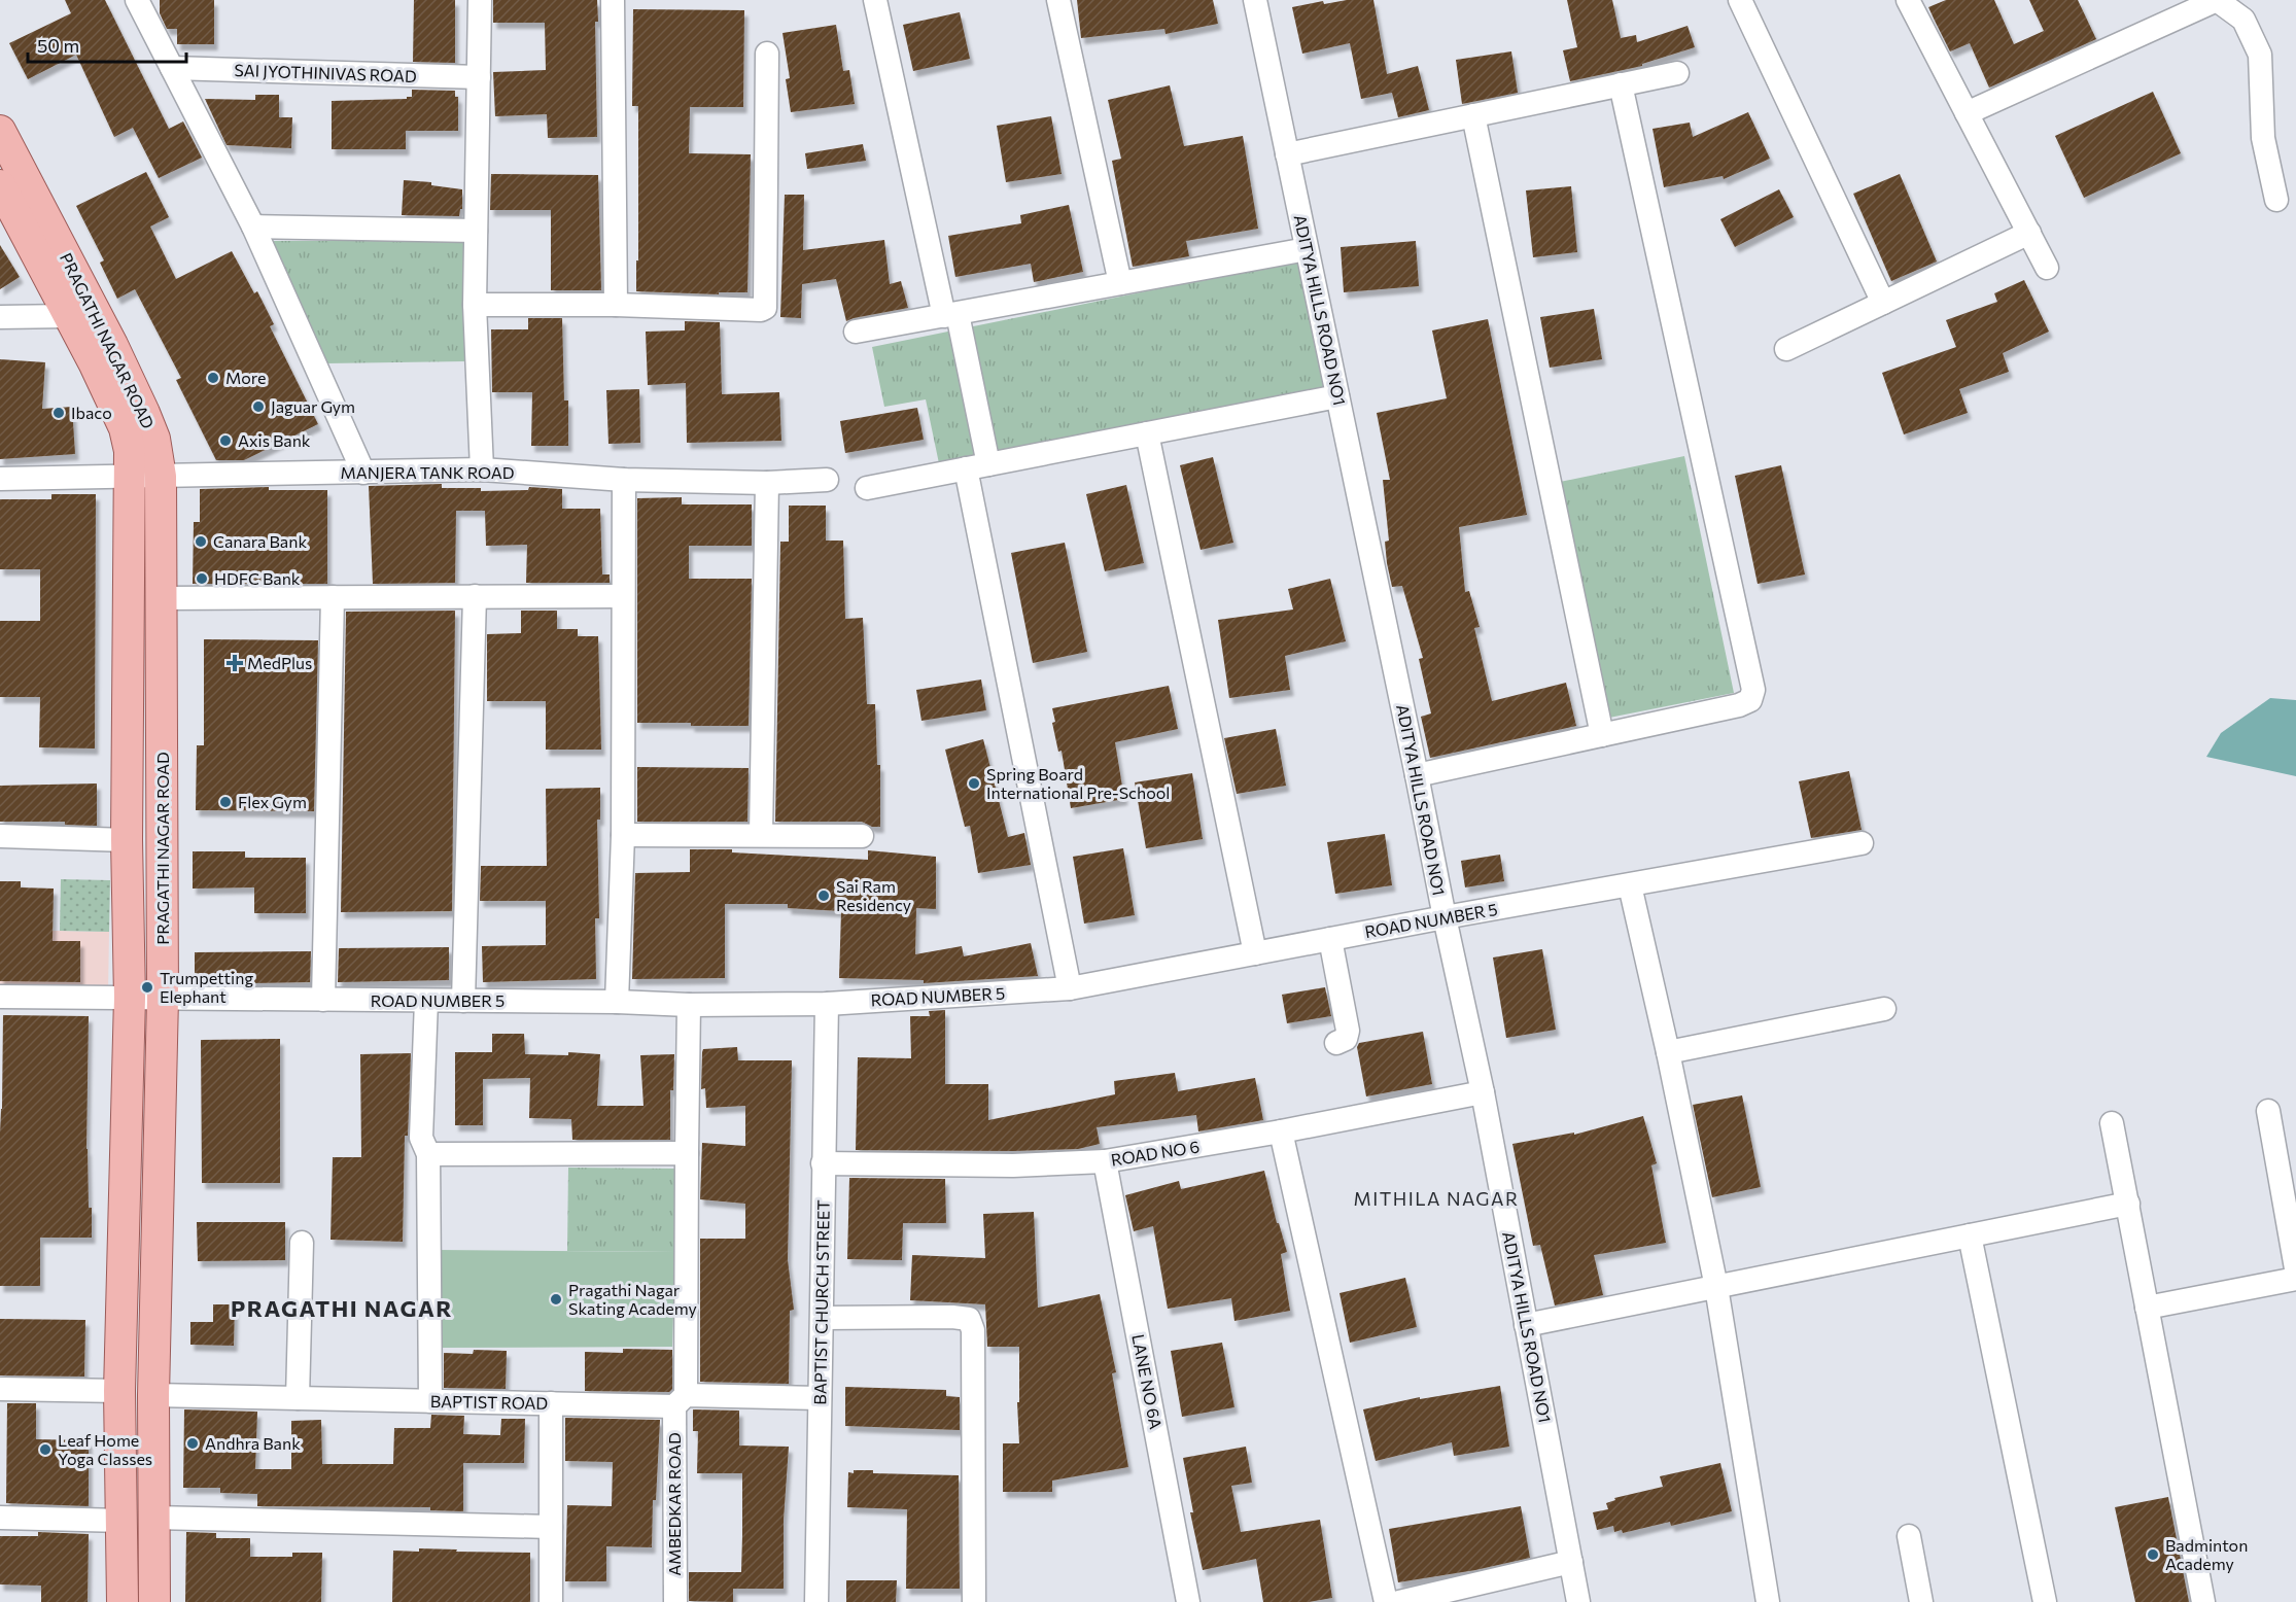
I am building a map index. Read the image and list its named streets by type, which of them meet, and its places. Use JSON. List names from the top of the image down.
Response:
{
  "streets": {
    "main road": ["PRAGATHI NAGAR ROAD"],
    "street": [
      "SAI JYOTHINIVAS ROAD",
      "ADITYA HILLS ROAD NO1",
      "MANJERA TANK ROAD",
      "ROAD NUMBER 5",
      "ROAD NO 6",
      "BAPTIST CHURCH STREET",
      "LANE NO 6A",
      "BAPTIST ROAD",
      "AMBEDKAR ROAD"
    ]
  },
  "crossings": [
    ["ADITYA HILLS ROAD NO1", "ROAD NUMBER 5"],
    ["ADITYA HILLS ROAD NO1", "ROAD NO 6"],
    ["PRAGATHI NAGAR ROAD", "MANJERA TANK ROAD"],
    ["PRAGATHI NAGAR ROAD", "ROAD NUMBER 5"],
    ["PRAGATHI NAGAR ROAD", "BAPTIST ROAD"],
    ["ROAD NUMBER 5", "BAPTIST CHURCH STREET"],
    ["ROAD NUMBER 5", "AMBEDKAR ROAD"],
    ["ROAD NO 6", "BAPTIST CHURCH STREET"],
    ["ROAD NO 6", "LANE NO 6A"],
    ["BAPTIST CHURCH STREET", "BAPTIST ROAD"],
    ["BAPTIST ROAD", "AMBEDKAR ROAD"]
  ],
  "districts": ["MITHILA NAGAR", "PRAGATHI NAGAR"],
  "places": {
    "other": [
      "More",
      "Jaguar Gym",
      "Ibaco",
      "Axis Bank",
      "Canara Bank",
      "HDFC Bank",
      "Spring Board International Pre-School",
      "Flex Gym",
      "Sai Ram Residency",
      "Trumpetting Elephant",
      "Pragathi Nagar Skating Academy",
      "Andhra Bank",
      "Leaf Home Yoga Classes",
      "Badminton Academy"
    ],
    "health": ["MedPlus"]
  },
  "scale_bar": "50 m"
}
